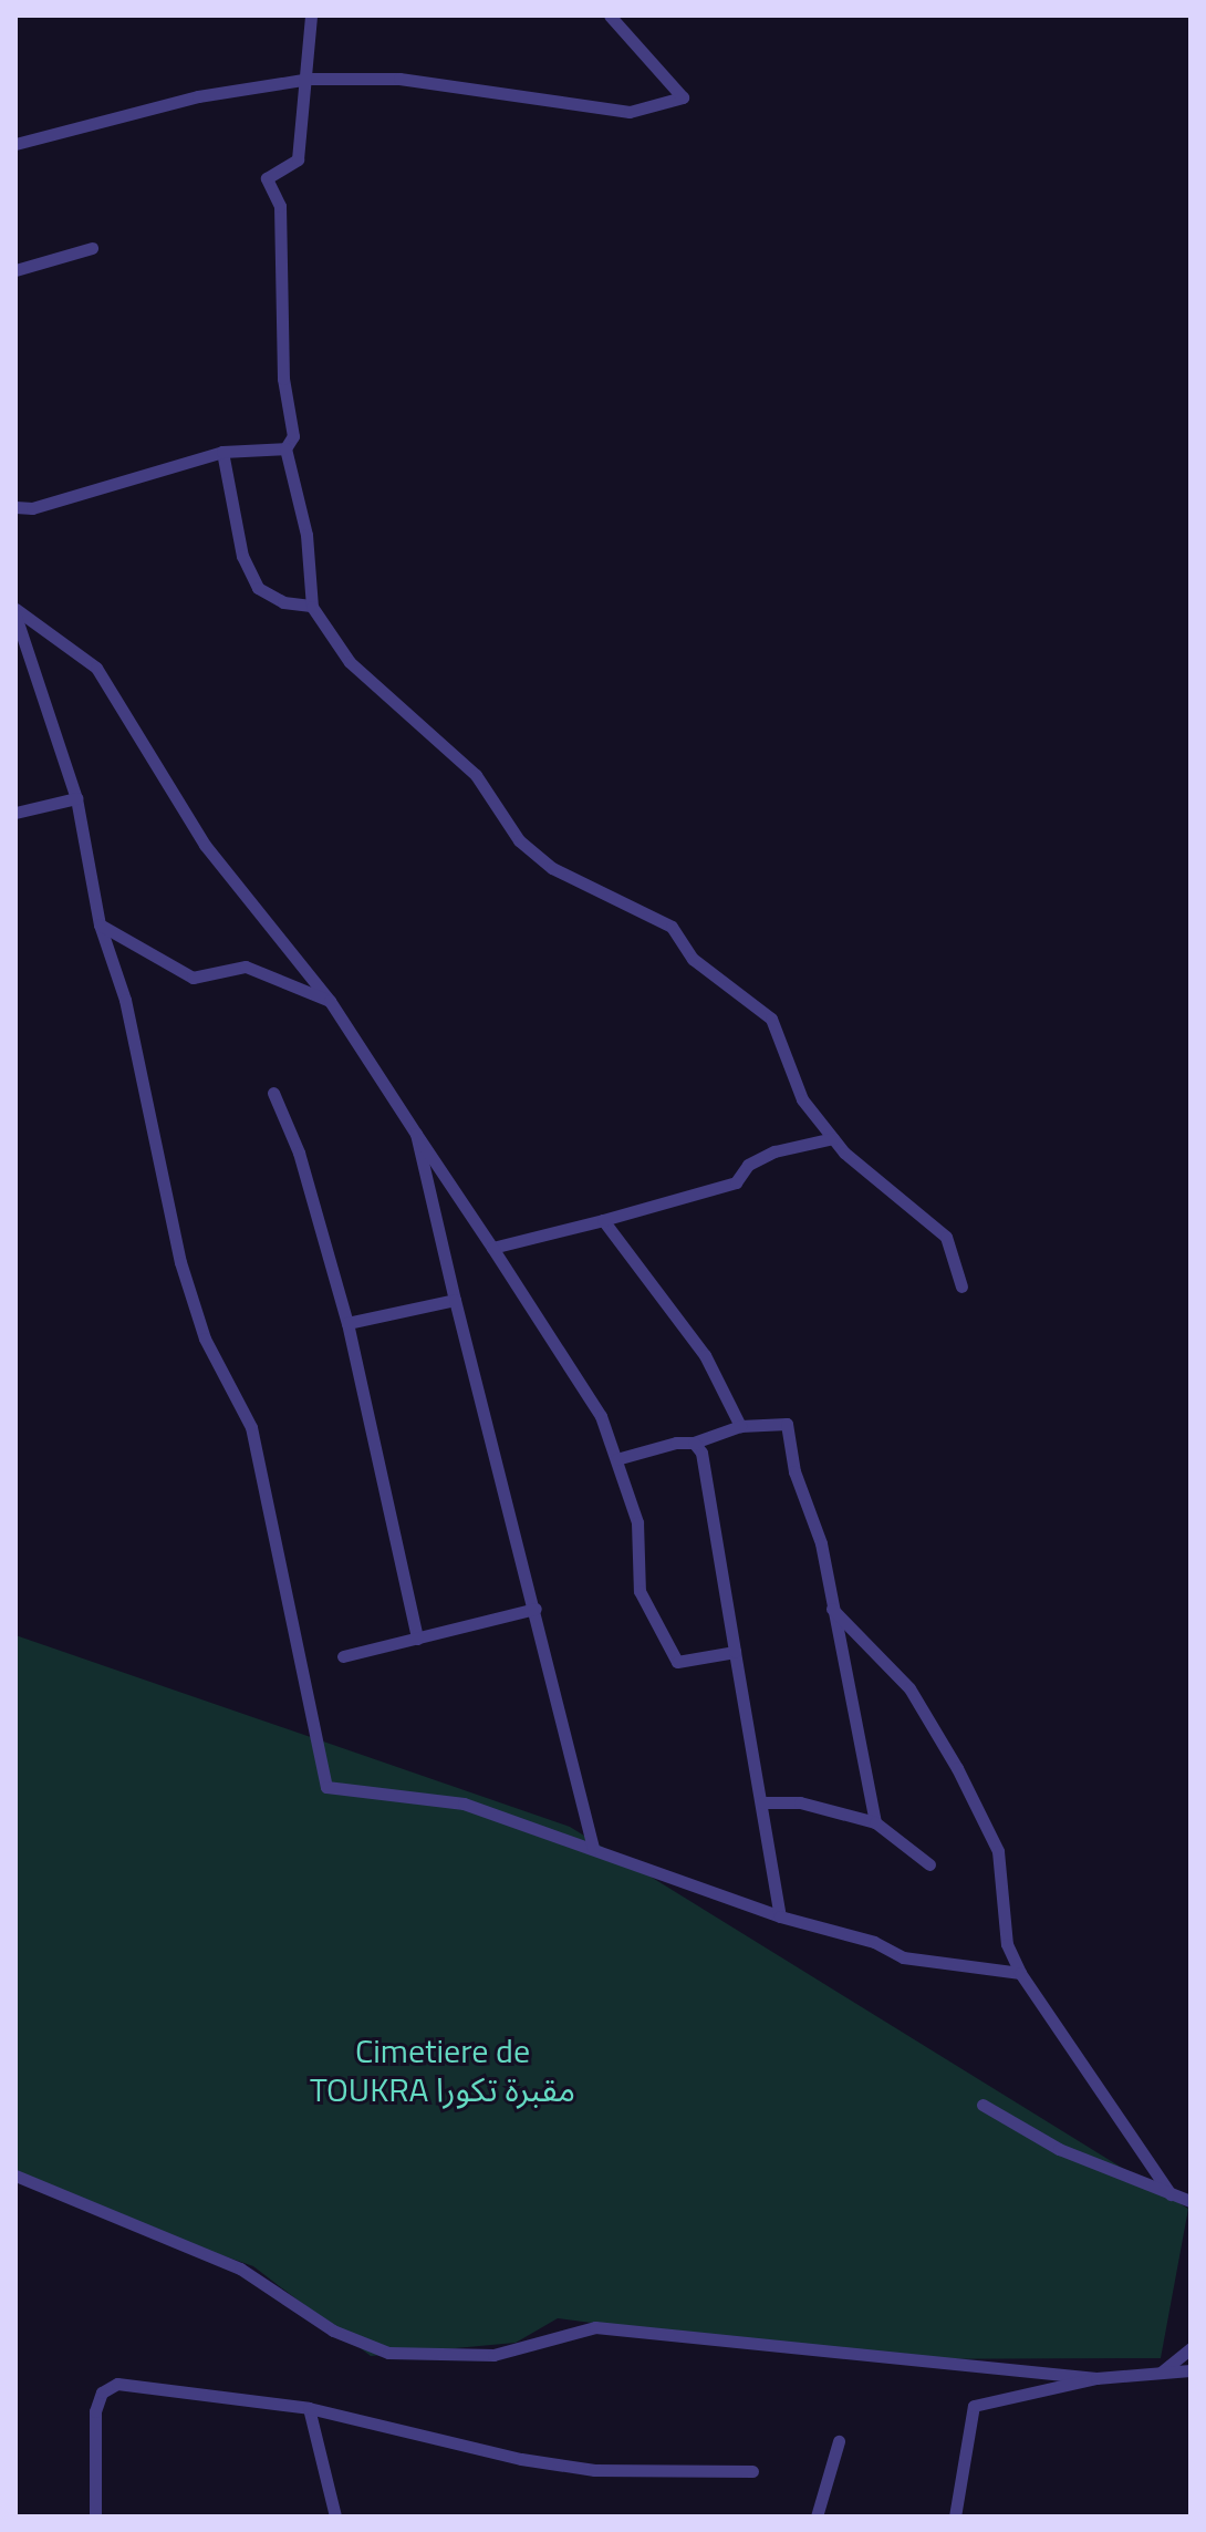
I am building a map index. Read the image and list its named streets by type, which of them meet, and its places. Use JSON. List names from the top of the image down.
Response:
{
  "parks": ["Cimetiere de TOUKRA مقبرة تكورا"]
}
